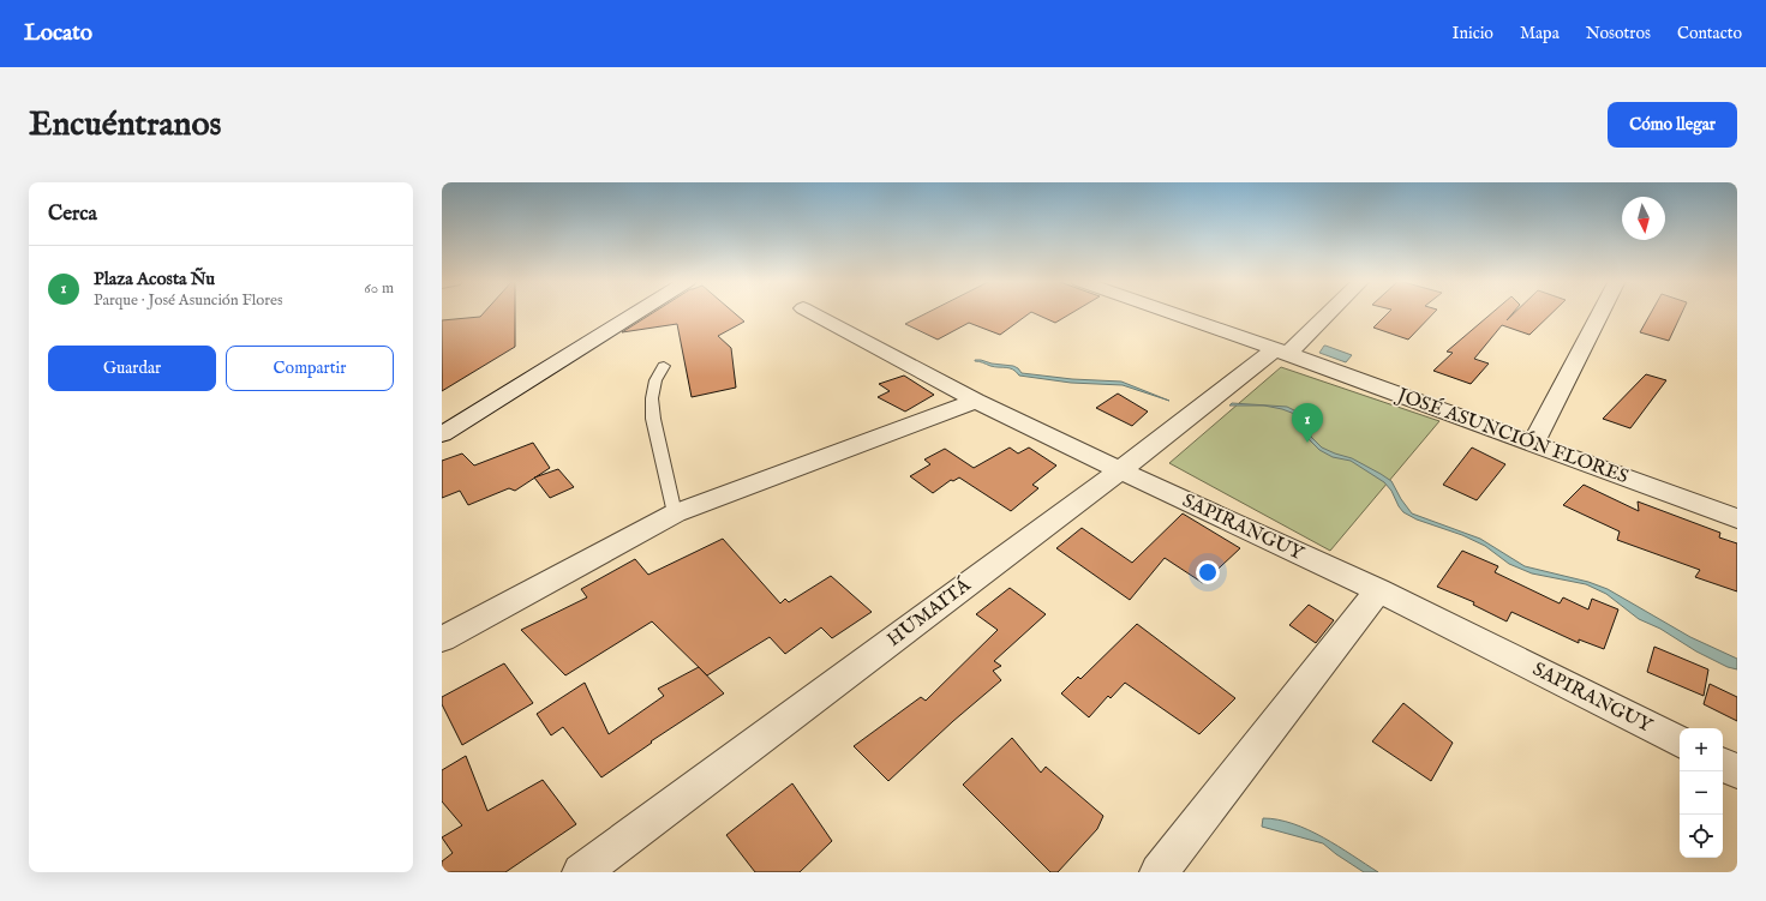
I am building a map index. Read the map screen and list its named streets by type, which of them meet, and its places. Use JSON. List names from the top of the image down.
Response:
{
  "streets": {
    "street": ["JOSÉ ASUNCIÓN FLORES", "SAPIRANGUY", "HUMAITÁ"]
  },
  "crossings": [
    ["JOSÉ ASUNCIÓN FLORES", "HUMAITÁ"],
    ["SAPIRANGUY", "HUMAITÁ"]
  ],
  "north": "bottom",
  "page": {
    "header": "Locato",
    "nav": [
      "Inicio",
      "Mapa",
      "Nosotros",
      "Contacto"
    ],
    "buttons": [
      "Cómo llegar",
      ["Guardar", "Compartir"]
    ],
    "title": "Encuéntranos",
    "heading": "Cerca",
    "list": [
      {
        "mark": "1",
        "name": "Plaza Acosta Ñu",
        "note": "Parque · José Asunción Flores",
        "value": "60 m"
      }
    ],
    "pins": "1",
    "map_buttons": ["+", "−"]
  }
}
